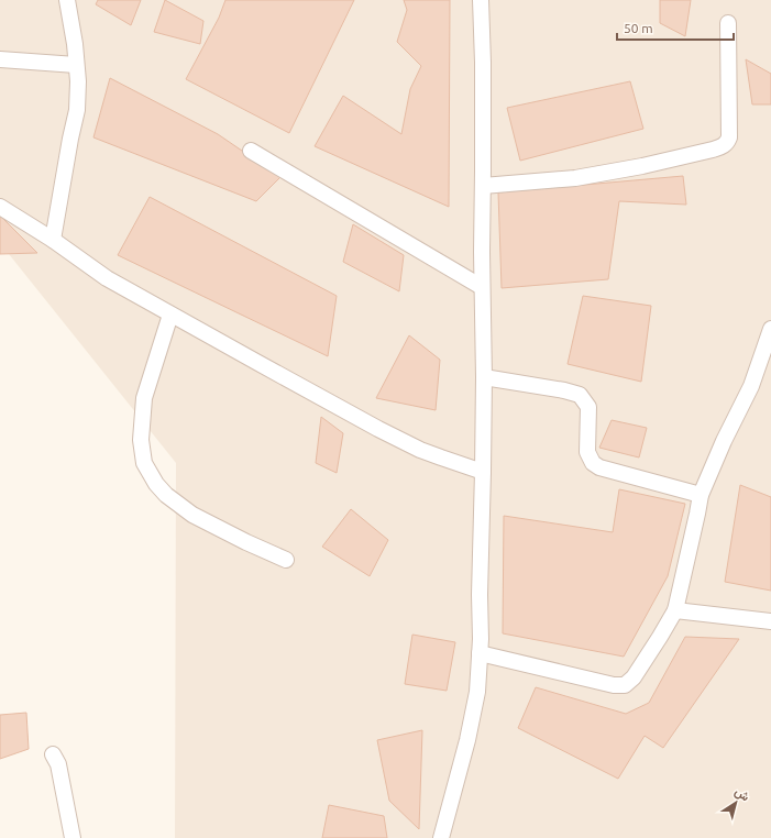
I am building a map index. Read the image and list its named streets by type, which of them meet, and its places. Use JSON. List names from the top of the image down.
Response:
{
  "scale_bar": "50 m",
  "north": "top right"
}
